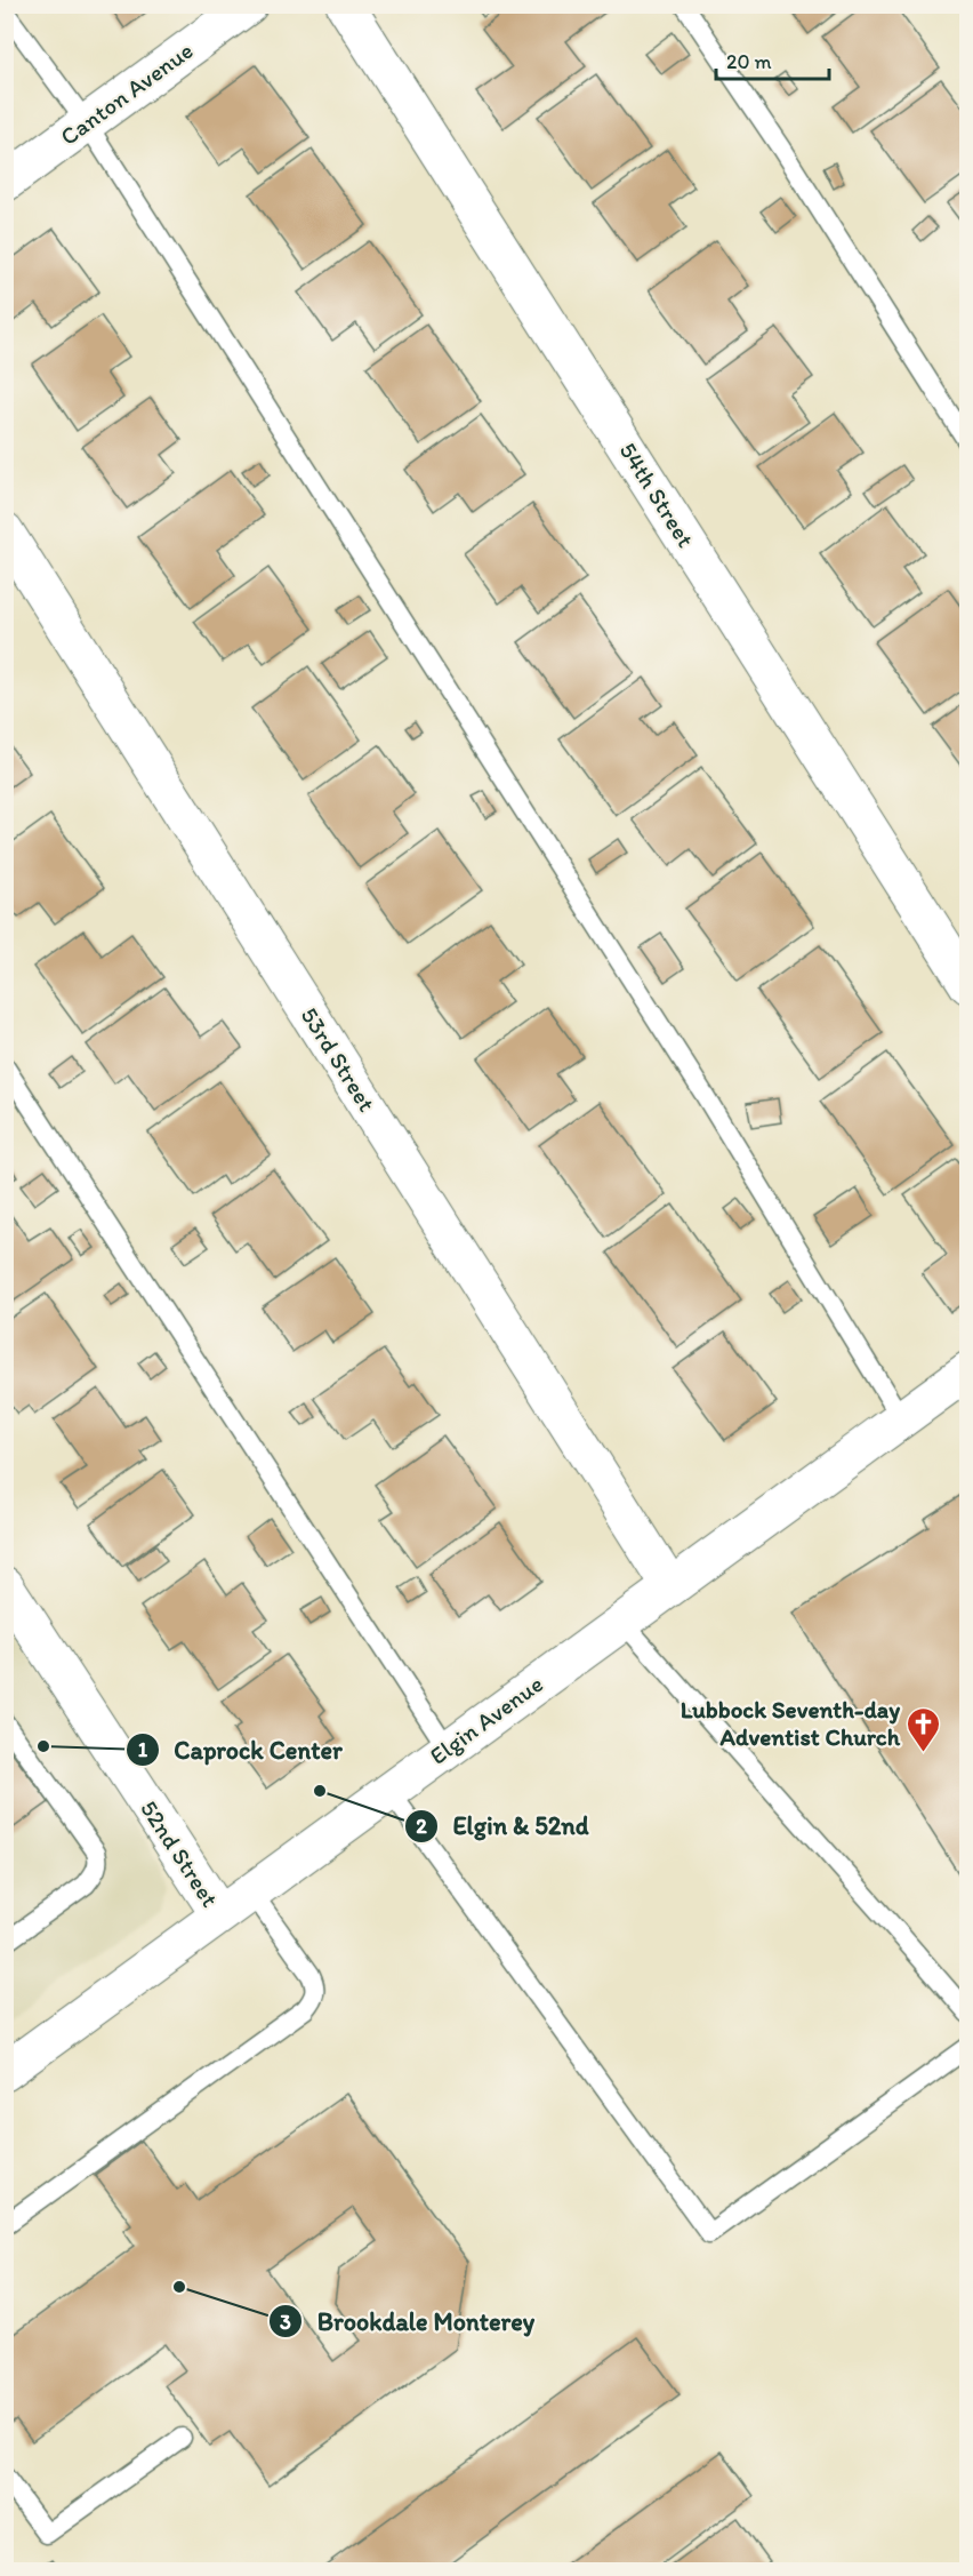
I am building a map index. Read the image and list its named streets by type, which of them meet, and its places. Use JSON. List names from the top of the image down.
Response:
{
  "streets": {
    "street": [
      "Canton Avenue",
      "54th Street",
      "53rd Street",
      "Elgin Avenue",
      "52nd Street"
    ]
  },
  "crossings": [
    ["53rd Street", "Elgin Avenue"],
    ["Elgin Avenue", "52nd Street"]
  ],
  "places": {
    "other": ["Caprock Center", "Elgin & 52nd", "Brookdale Monterey"],
    "church": ["Lubbock Seventh-day Adventist Church"]
  },
  "scale_bar": "20 m"
}
